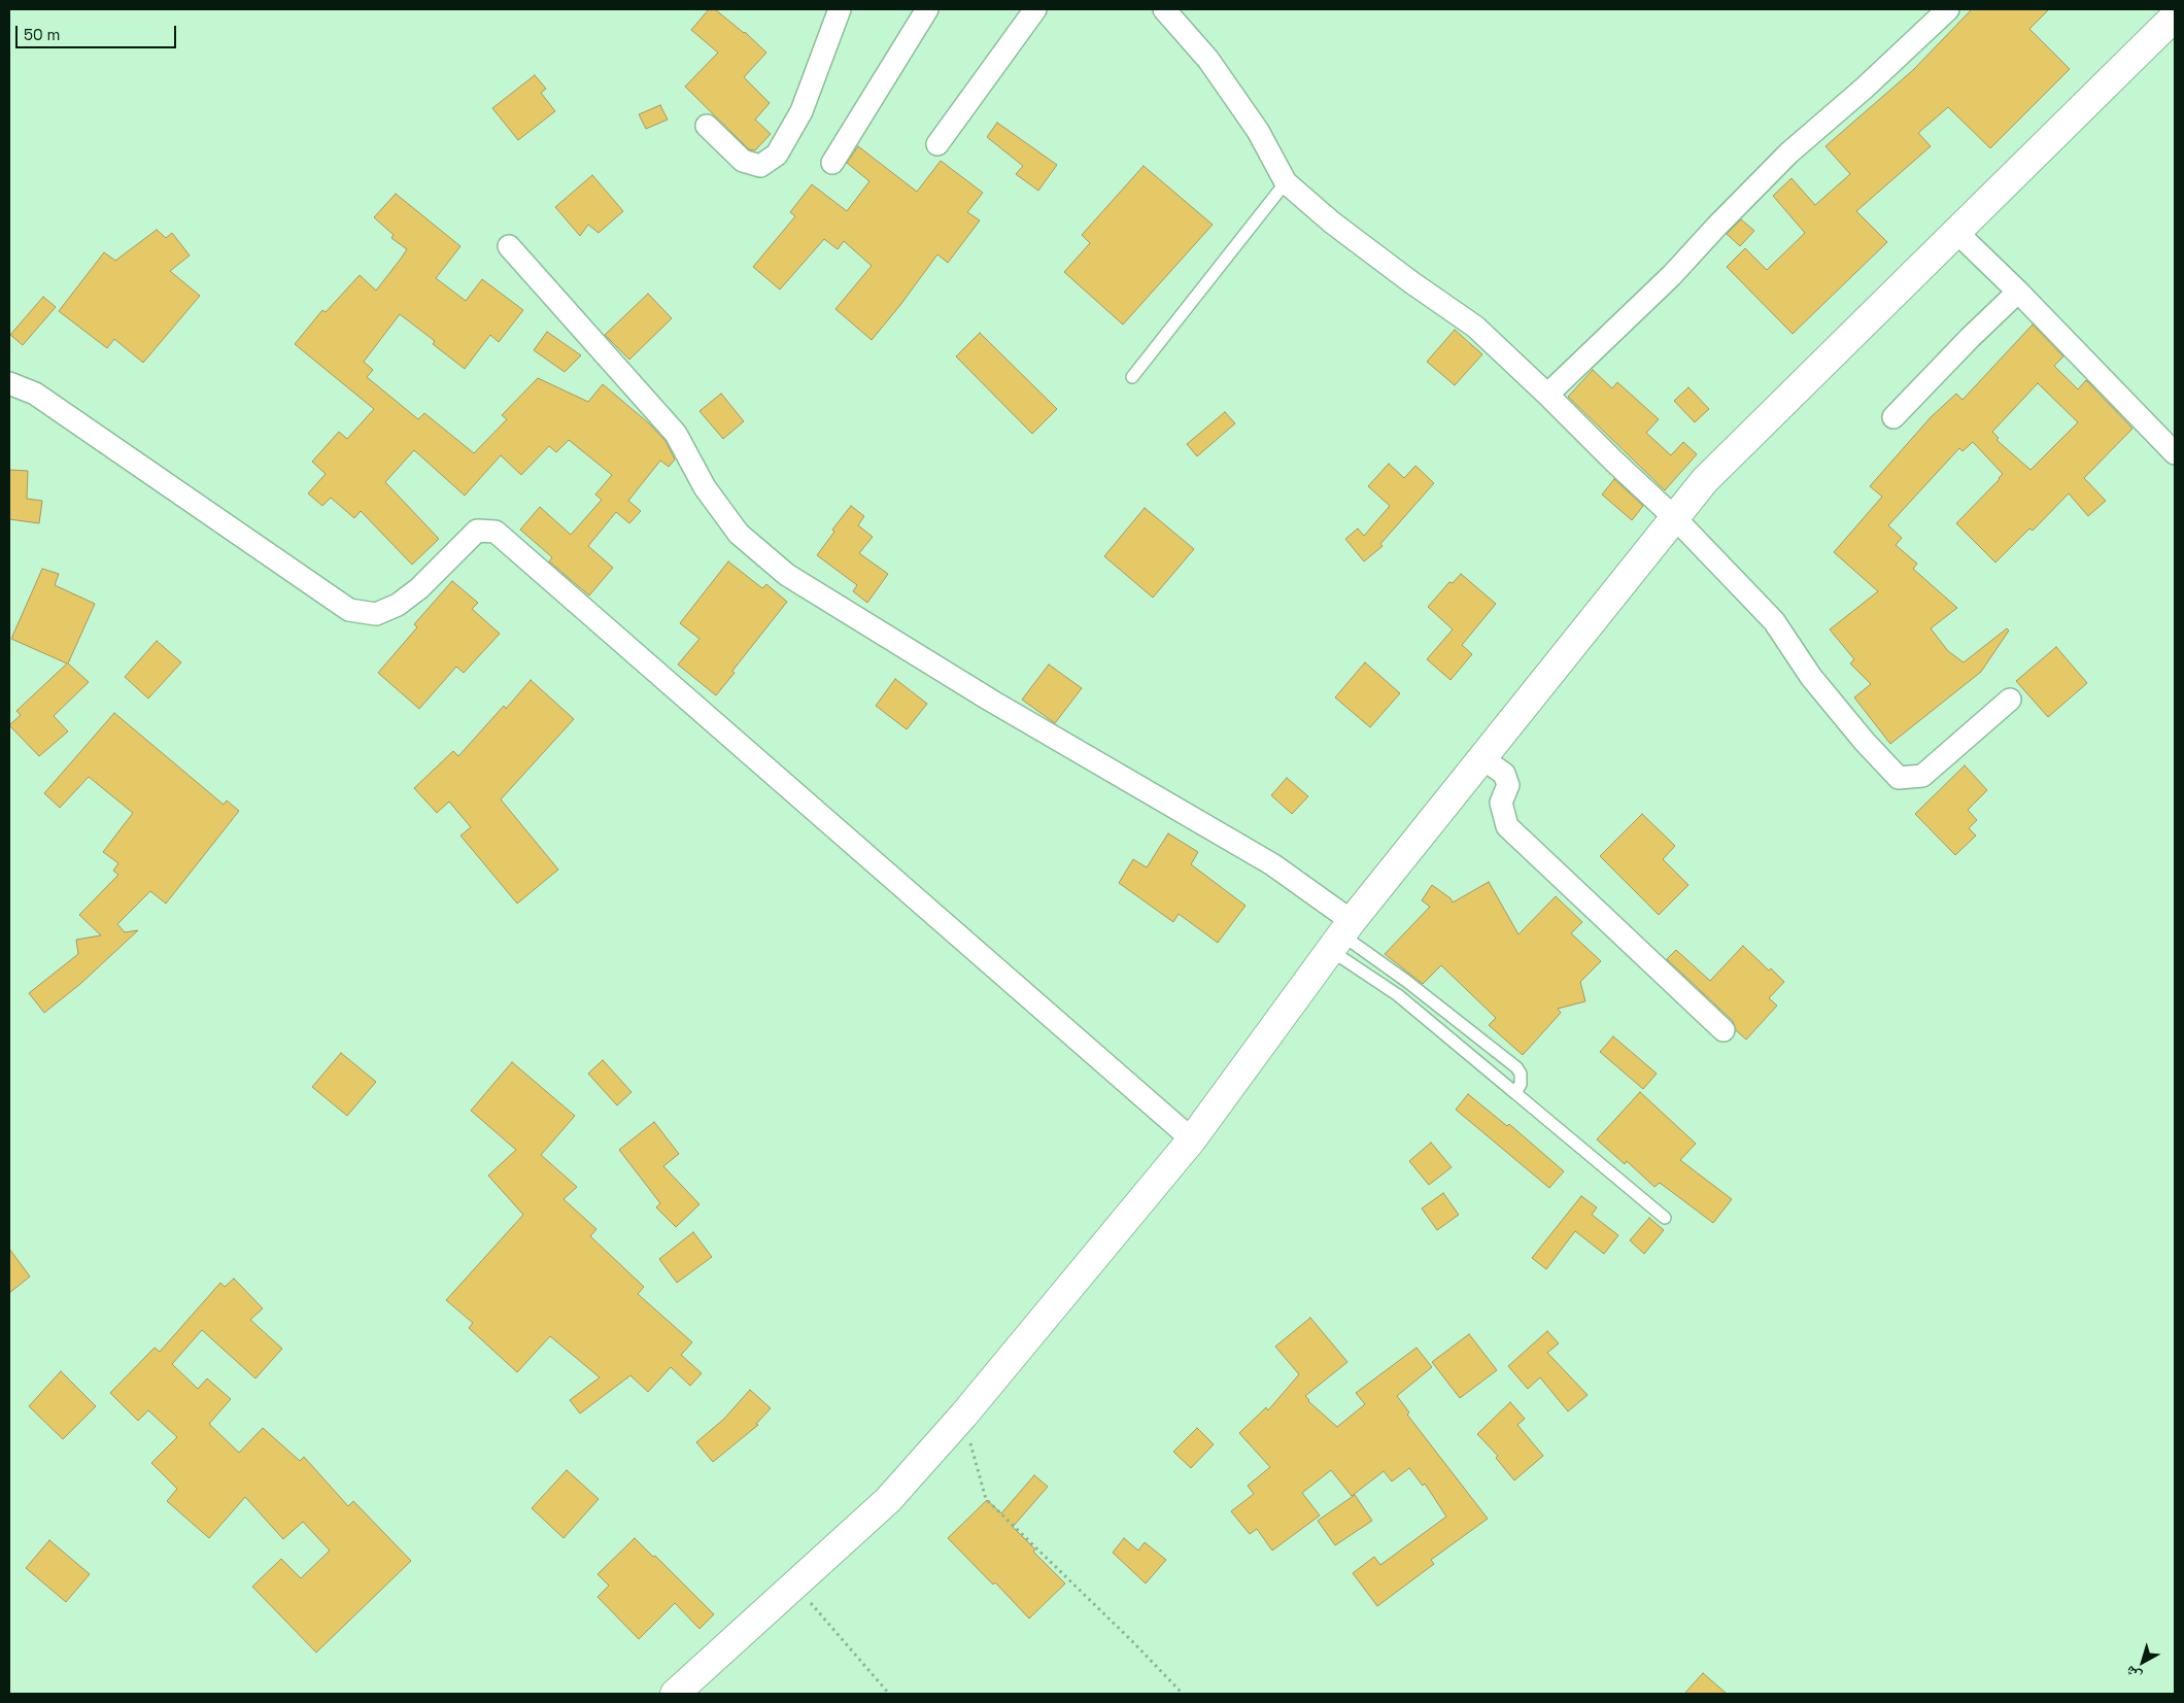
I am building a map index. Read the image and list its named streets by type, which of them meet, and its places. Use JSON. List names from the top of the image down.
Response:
{
  "scale_bar": "50 m",
  "north": "bottom left"
}
